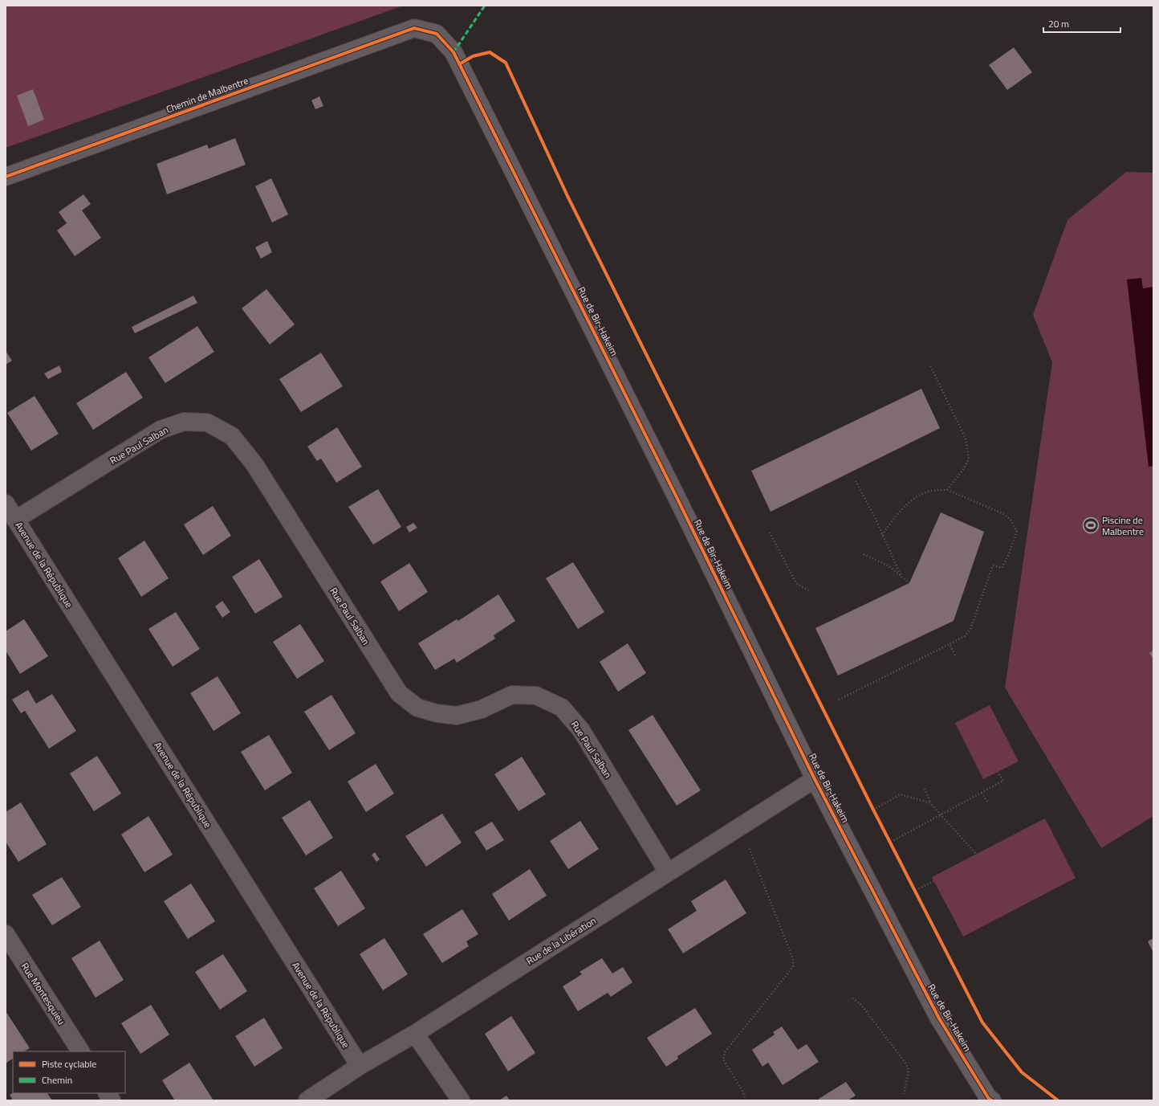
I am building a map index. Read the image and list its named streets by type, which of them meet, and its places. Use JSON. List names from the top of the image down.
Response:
{
  "streets": {
    "street": [
      "Chemin de Malbentre",
      "Rue de Bir-Hakeim",
      "Rue Paul Salban",
      "Avenue de la République",
      "Rue de la Libération",
      "Rue Montesquieu"
    ]
  },
  "crossings": [
    ["Chemin de Malbentre", "Rue de Bir-Hakeim"],
    ["Rue de Bir-Hakeim", "Rue de la Libération"],
    ["Rue Paul Salban", "Avenue de la République"],
    ["Rue Paul Salban", "Rue de la Libération"],
    ["Avenue de la République", "Rue de la Libération"]
  ],
  "places": {
    "sports": ["Piscine de Malbentre"]
  },
  "legend": ["Piste cyclable", "Chemin"],
  "scale_bar": "20 m"
}
